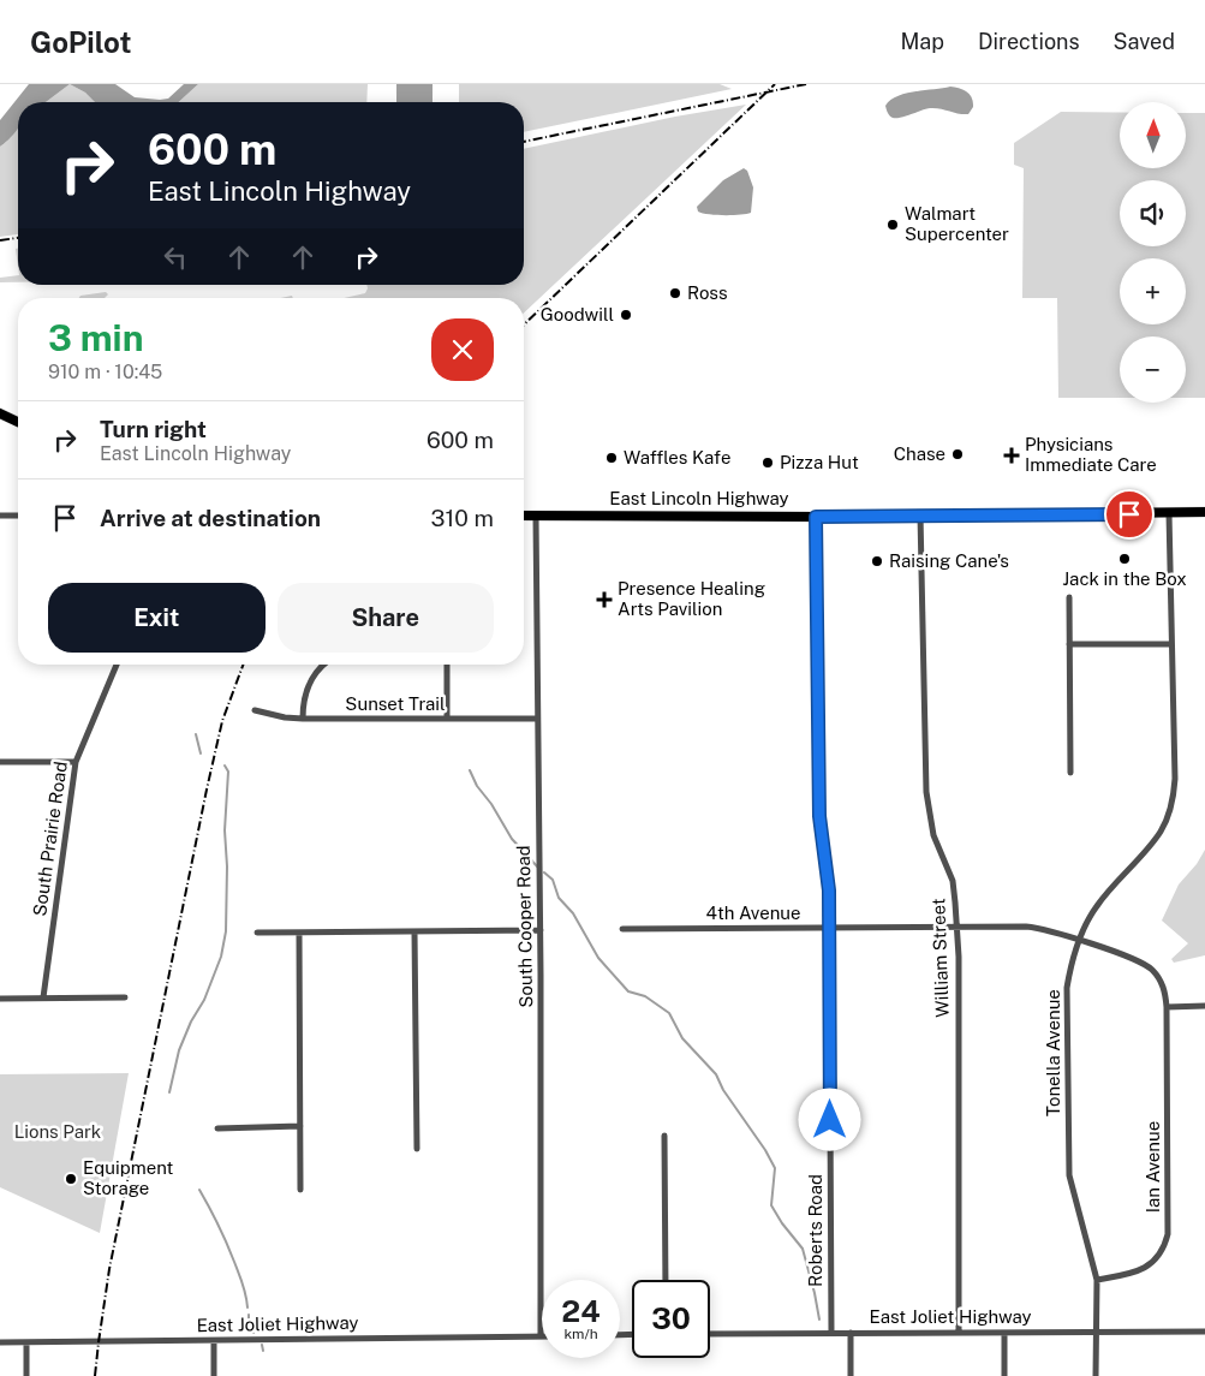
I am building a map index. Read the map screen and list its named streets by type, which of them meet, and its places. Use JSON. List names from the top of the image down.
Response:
{
  "streets": {
    "main road": ["East Lincoln Highway"],
    "street": [
      "Sunset Trail",
      "South Prairie Road",
      "4th Avenue",
      "South Cooper Road",
      "William Street",
      "Tonella Avenue",
      "Ian Avenue",
      "Roberts Road",
      "East Joliet Highway"
    ]
  },
  "crossings": [
    ["East Lincoln Highway", "South Cooper Road"],
    ["East Lincoln Highway", "William Street"],
    ["East Lincoln Highway", "Tonella Avenue"],
    ["East Lincoln Highway", "Roberts Road"],
    ["Sunset Trail", "South Cooper Road"],
    ["4th Avenue", "William Street"],
    ["4th Avenue", "Tonella Avenue"],
    ["4th Avenue", "Ian Avenue"],
    ["4th Avenue", "Roberts Road"],
    ["South Cooper Road", "East Joliet Highway"],
    ["William Street", "East Joliet Highway"],
    ["Tonella Avenue", "Ian Avenue"],
    ["Tonella Avenue", "East Joliet Highway"],
    ["Roberts Road", "East Joliet Highway"]
  ],
  "parks": ["Lions Park"],
  "places": {
    "other": [
      "Walmart Supercenter",
      "Ross",
      "Goodwill",
      "Chase",
      "Waffles Kafe",
      "Pizza Hut",
      "Jack in the Box",
      "Raising Cane's",
      "Equipment Storage"
    ],
    "health": ["Physicians Immediate Care", "Presence Healing Arts Pavilion"]
  },
  "north": "top",
  "page": {
    "header": "GoPilot",
    "nav": ["Map", "Directions", "Saved"],
    "map_buttons": ["+", "−"],
    "turn": ["600 m", "East Lincoln Highway"],
    "heading": ["3 min", "910 m · 10:45"],
    "list": [
      {
        "name": "Turn right",
        "note": "East Lincoln Highway",
        "value": "600 m"
      },
      {
        "name": "Arrive at destination",
        "value": "310 m"
      }
    ],
    "buttons": ["Exit", "Share"],
    "speed": "24 km/h",
    "limit": "30"
  }
}
